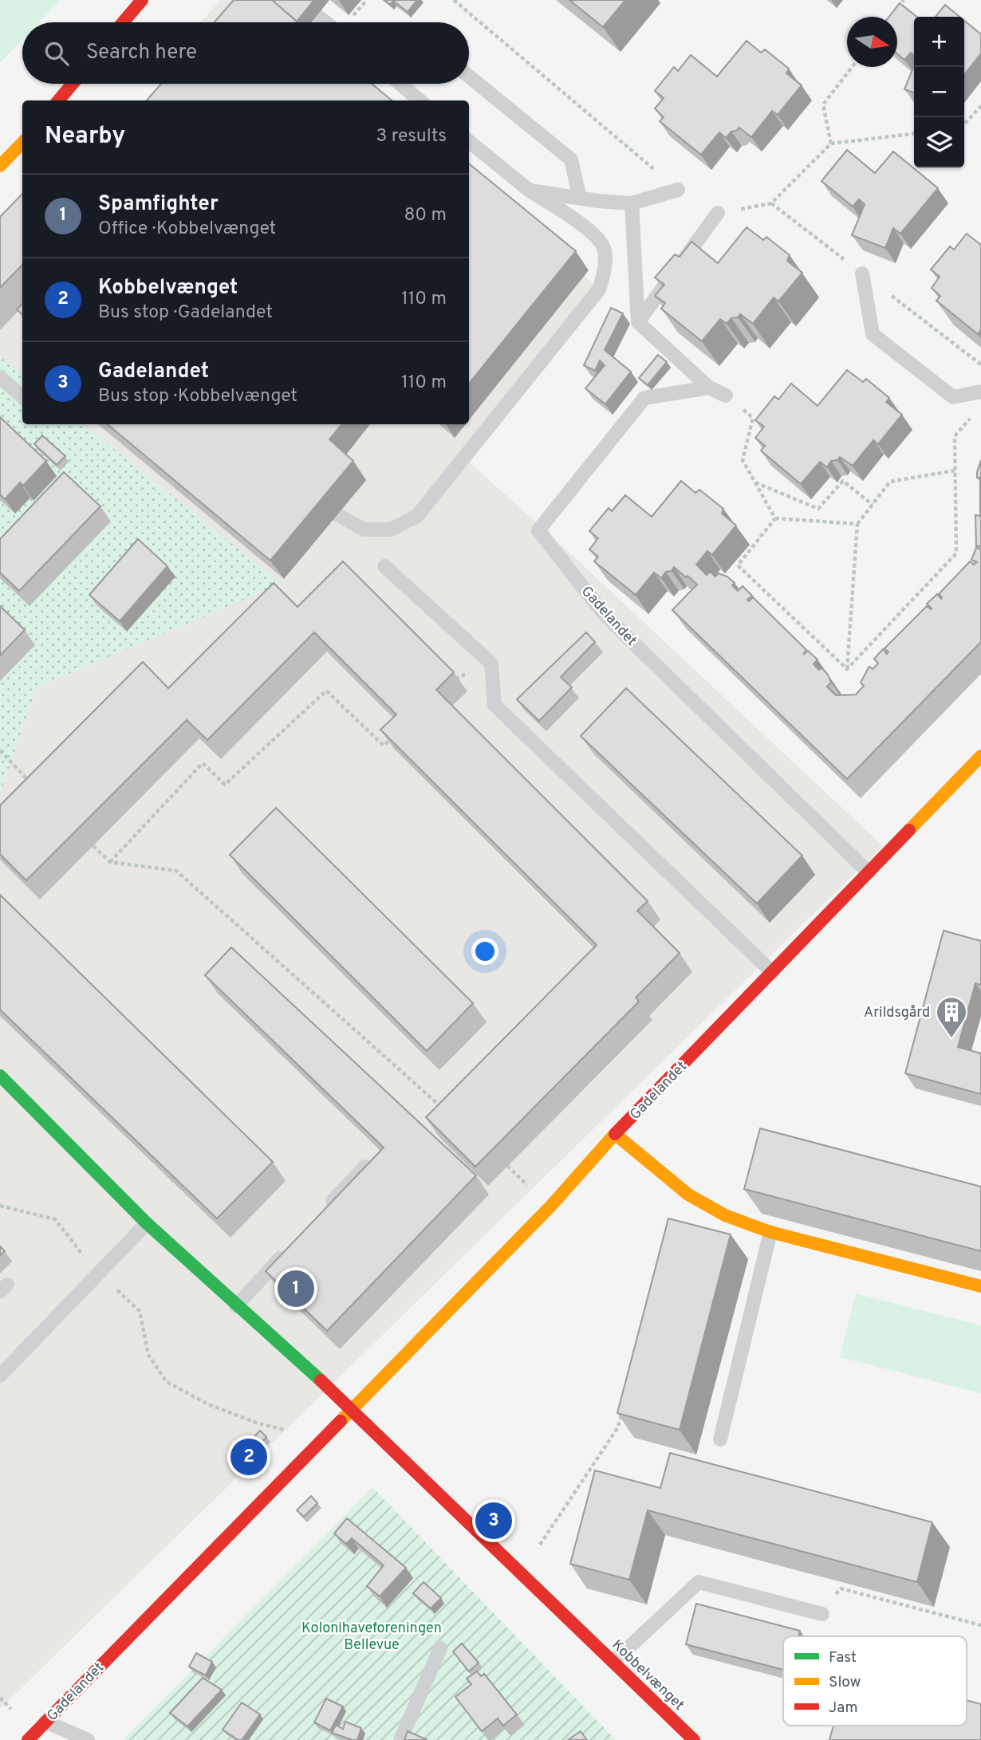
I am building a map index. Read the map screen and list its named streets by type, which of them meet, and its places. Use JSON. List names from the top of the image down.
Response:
{
  "streets": {
    "street": ["Gadelandet", "Kobbelvænget"]
  },
  "crossings": [
    ["Gadelandet", "Kobbelvænget"]
  ],
  "parks": ["Kolonihaveforeningen Bellevue"],
  "places": {
    "building": ["Arildsgård"]
  },
  "legend": ["Fast", "Slow", "Jam"],
  "north": "right",
  "page": {
    "map_buttons": ["+", "−"],
    "search": "Search here",
    "heading": ["Nearby", "3 results"],
    "list": [
      {
        "mark": "1",
        "name": "Spamfighter",
        "note": "Office · Kobbelvænget",
        "value": "80 m"
      },
      {
        "mark": "2",
        "name": "Kobbelvænget",
        "note": "Bus stop · Gadelandet",
        "value": "110 m"
      },
      {
        "mark": "3",
        "name": "Gadelandet",
        "note": "Bus stop · Kobbelvænget",
        "value": "110 m"
      }
    ],
    "pins": ["1", "2", "3"]
  }
}
